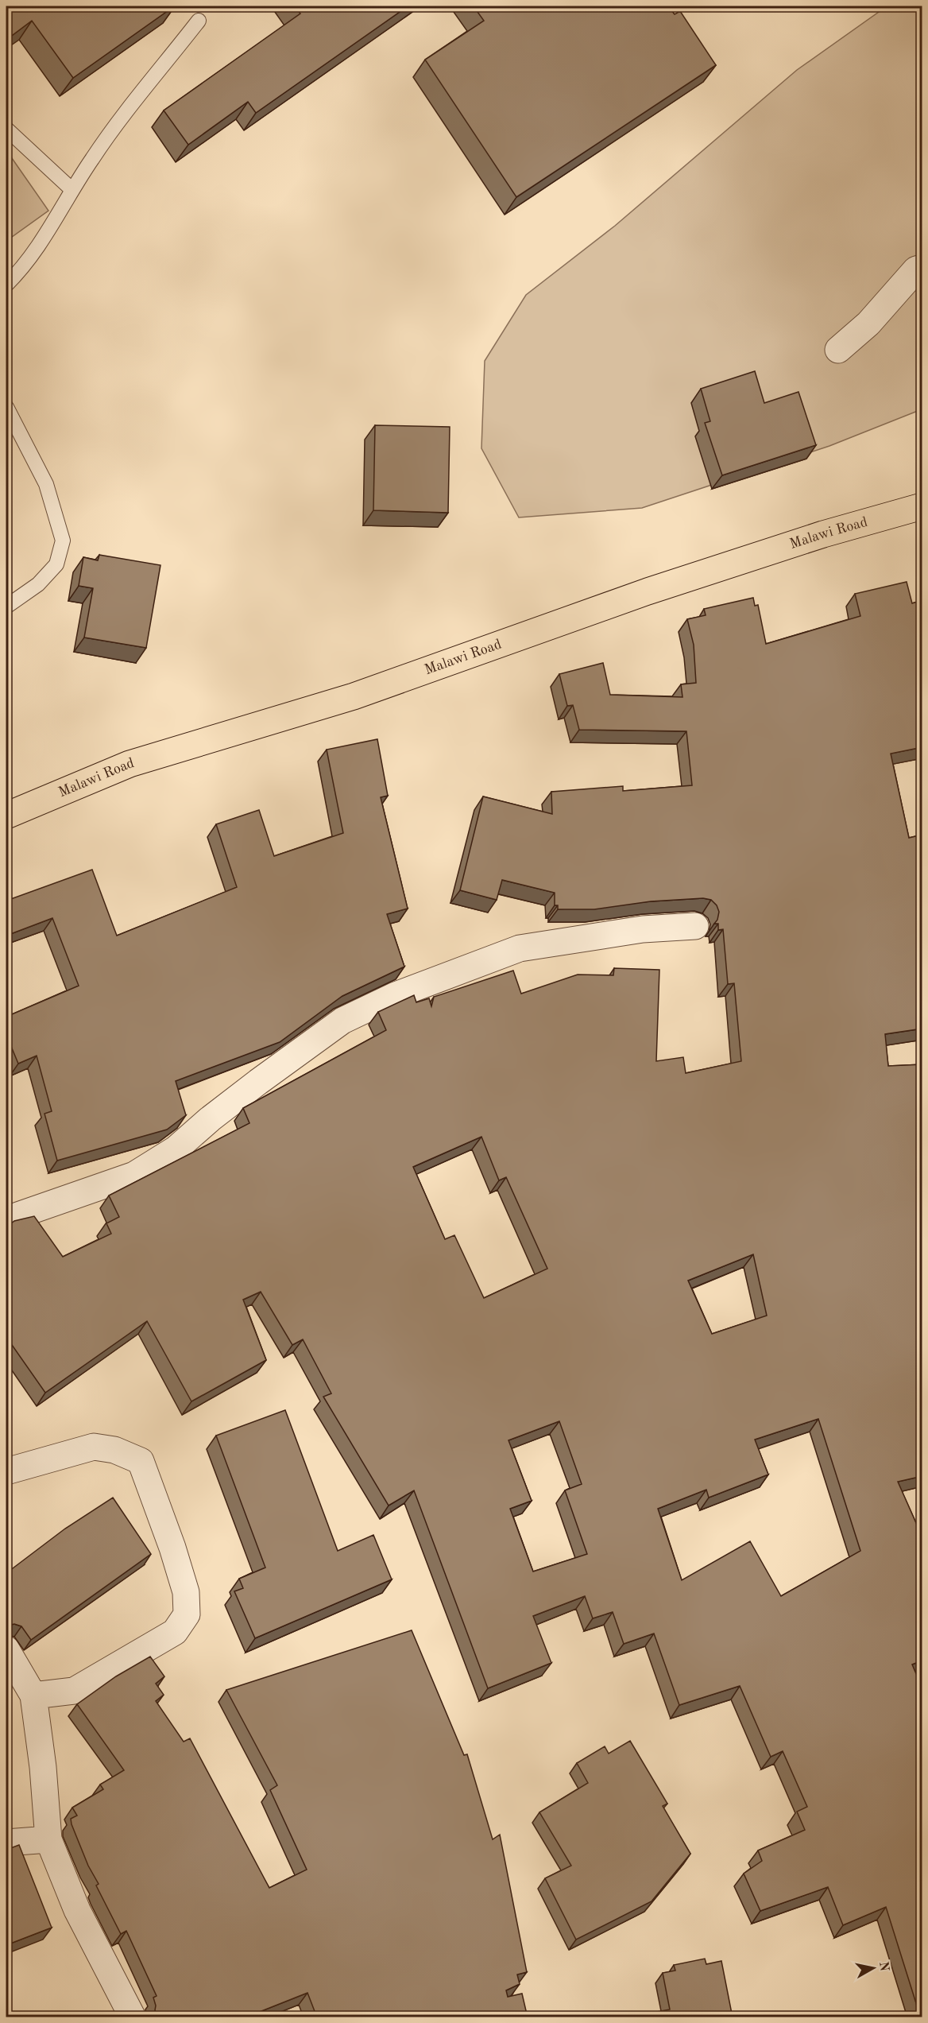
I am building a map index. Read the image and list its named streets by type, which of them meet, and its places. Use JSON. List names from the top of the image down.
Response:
{
  "streets": {
    "main road": ["Malawi Road"]
  },
  "north": "right"
}
